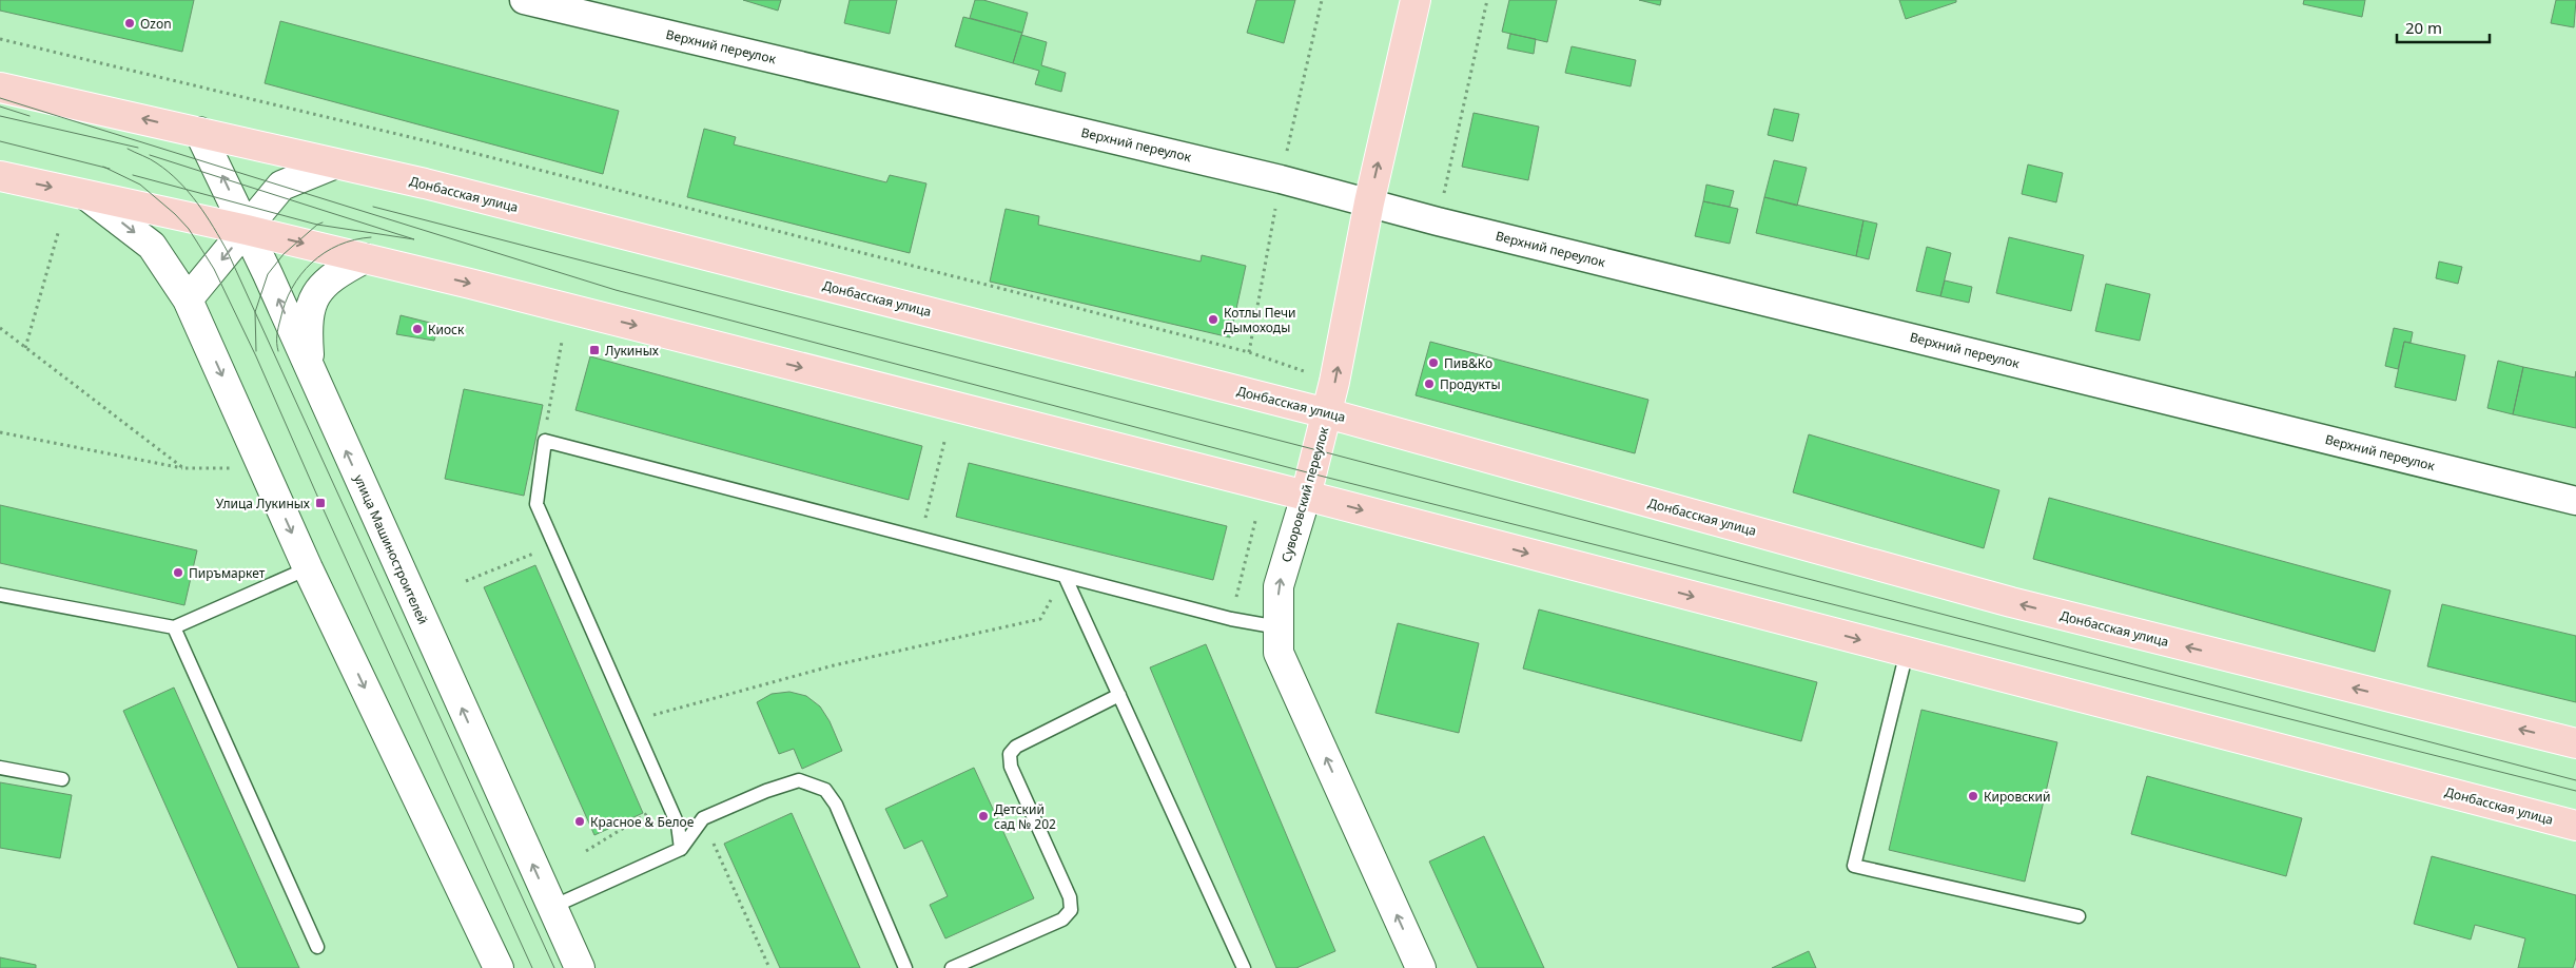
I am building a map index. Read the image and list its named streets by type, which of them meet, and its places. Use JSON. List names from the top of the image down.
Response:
{
  "streets": {
    "main road": ["Донбасская улица", "Суворовский переулок", "улица Машиностроителей"],
    "street": ["Верхний переулок"]
  },
  "crossings": [
    ["Верхний переулок", "Суворовский переулок"],
    ["Донбасская улица", "Суворовский переулок"],
    ["Донбасская улица", "улица Машиностроителей"]
  ],
  "one_way": ["Суворовский переулок"],
  "places": {
    "other": [
      "Ozon",
      "Котлы Печи Дымоходы",
      "Киоск",
      "Пив&Ко",
      "Продукты",
      "Пиръмаркет",
      "Кировский",
      "Детский сад № 202",
      "Красное & Белое"
    ],
    "transit": ["Лукиных", "Улица Лукиных"]
  },
  "scale_bar": "20 m"
}
